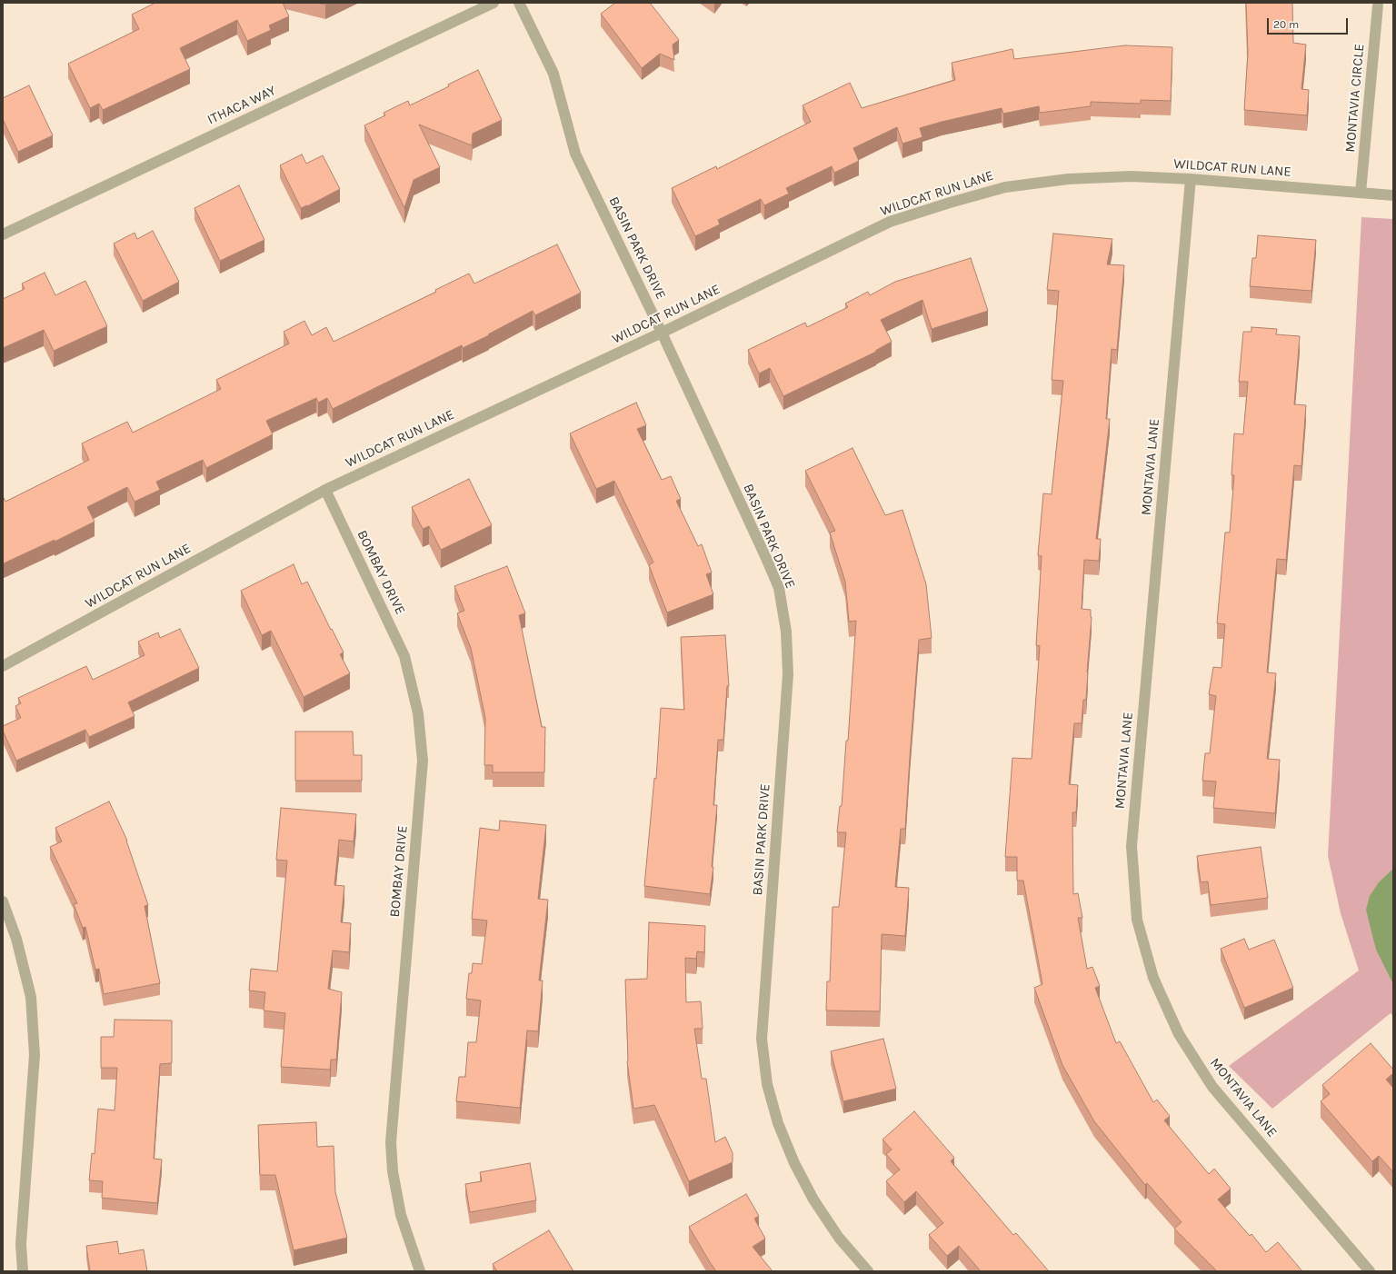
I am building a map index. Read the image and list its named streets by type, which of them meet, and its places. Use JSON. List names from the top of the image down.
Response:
{
  "streets": {
    "street": [
      "MONTAVIA CIRCLE",
      "ITHACA WAY",
      "WILDCAT RUN LANE",
      "BASIN PARK DRIVE",
      "MONTAVIA LANE",
      "BOMBAY DRIVE"
    ]
  },
  "crossings": [
    ["MONTAVIA CIRCLE", "WILDCAT RUN LANE"],
    ["WILDCAT RUN LANE", "BASIN PARK DRIVE"],
    ["WILDCAT RUN LANE", "MONTAVIA LANE"],
    ["WILDCAT RUN LANE", "BOMBAY DRIVE"]
  ],
  "scale_bar": "20 m"
}
